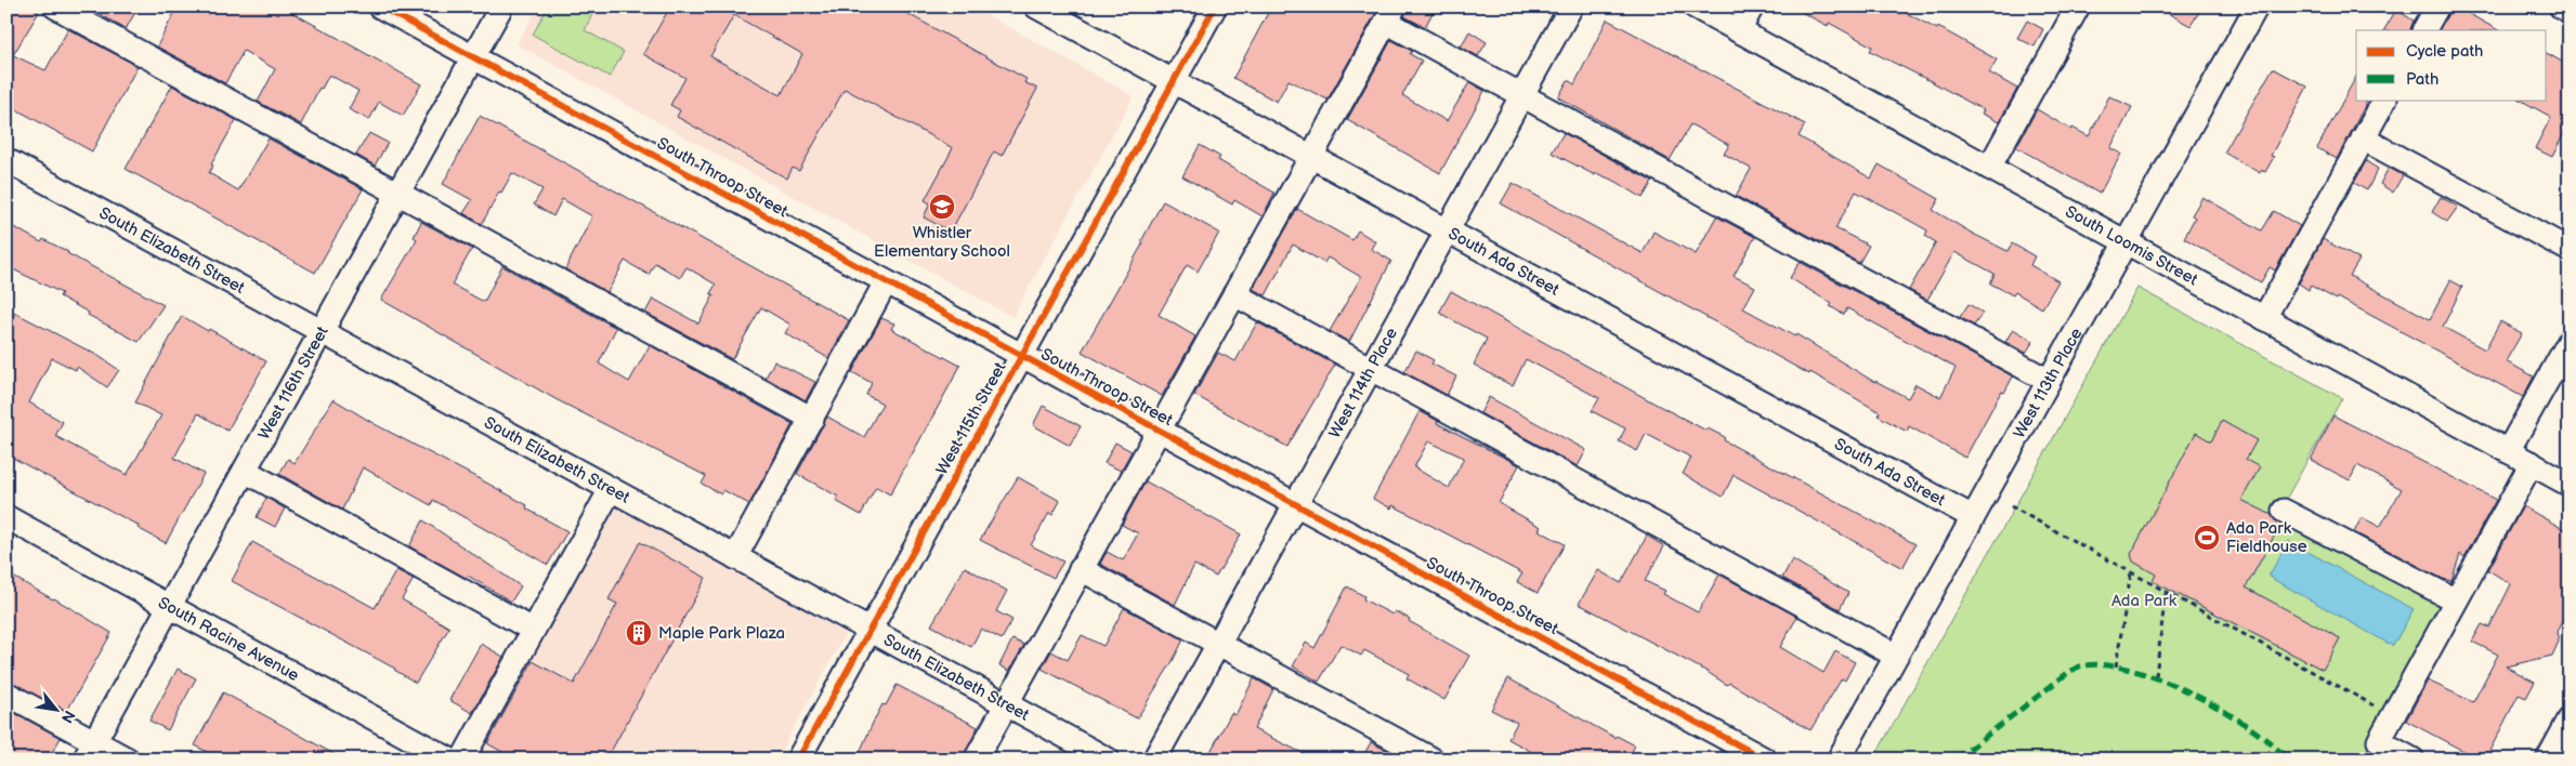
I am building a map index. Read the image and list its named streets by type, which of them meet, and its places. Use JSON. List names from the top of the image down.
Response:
{
  "streets": {
    "street": [
      "South Throop Street",
      "South Loomis Street",
      "South Elizabeth Street",
      "South Ada Street",
      "West 116th Street",
      "West 114th Place",
      "West 113th Place",
      "West 115th Street",
      "South Racine Avenue"
    ]
  },
  "crossings": [
    ["South Throop Street", "West 116th Street"],
    ["South Throop Street", "West 114th Place"],
    ["South Throop Street", "West 115th Street"],
    ["South Loomis Street", "West 113th Place"],
    ["South Elizabeth Street", "West 116th Street"],
    ["South Elizabeth Street", "West 115th Street"],
    ["South Ada Street", "West 114th Place"],
    ["South Ada Street", "West 113th Place"],
    ["South Ada Street", "West 115th Street"],
    ["West 116th Street", "South Racine Avenue"]
  ],
  "parks": ["Ada Park"],
  "places": {
    "school or university": ["Whistler Elementary School"],
    "sports": ["Ada Park Fieldhouse"],
    "building": ["Maple Park Plaza"]
  },
  "legend": ["Cycle path", "Path"],
  "north": "bottom right"
}
